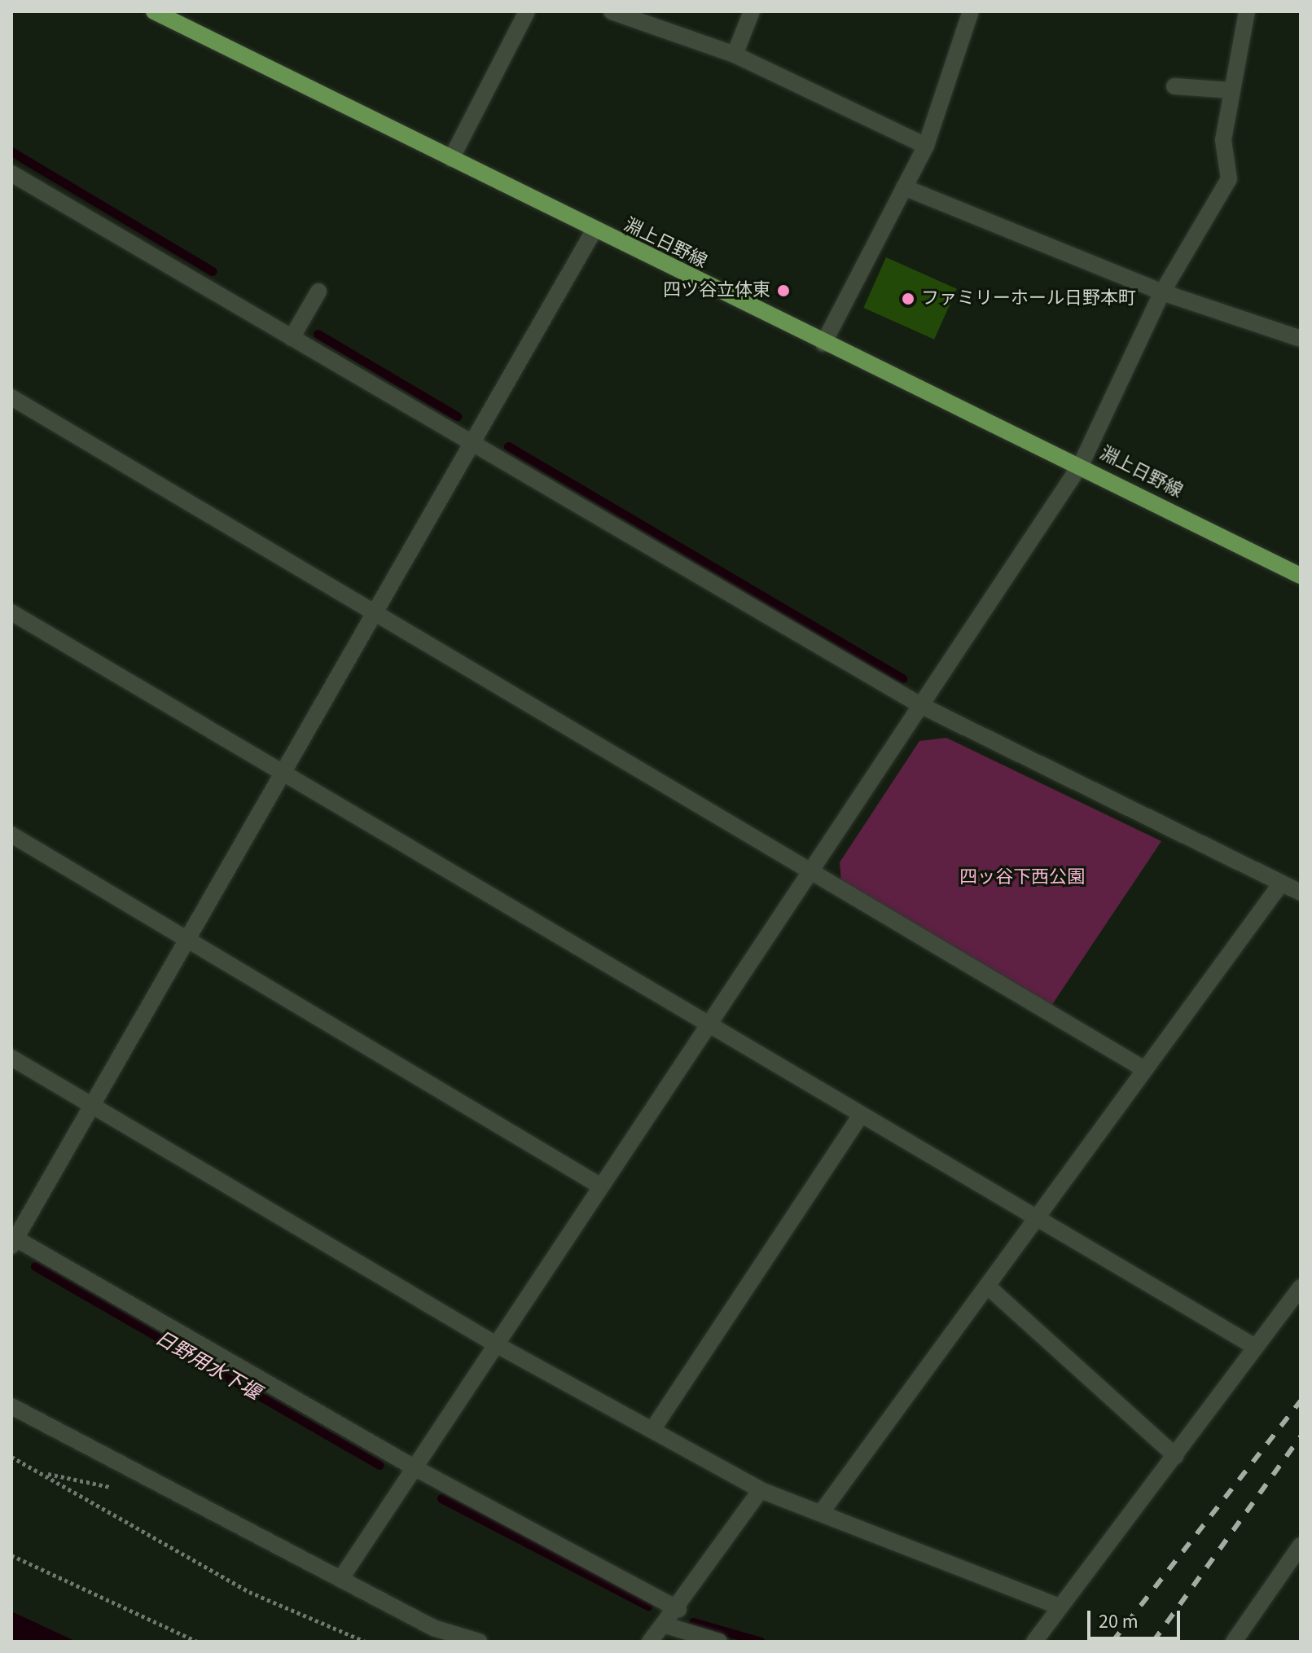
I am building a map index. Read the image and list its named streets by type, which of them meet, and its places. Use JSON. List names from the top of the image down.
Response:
{
  "streets": {
    "main road": ["淵上日野線"]
  },
  "water": ["日野用水下堰"],
  "parks": ["四ッ谷下西公園"],
  "places": ["四ツ谷立体東", "ファミリーホール日野本町"],
  "scale_bar": "20 m"
}
